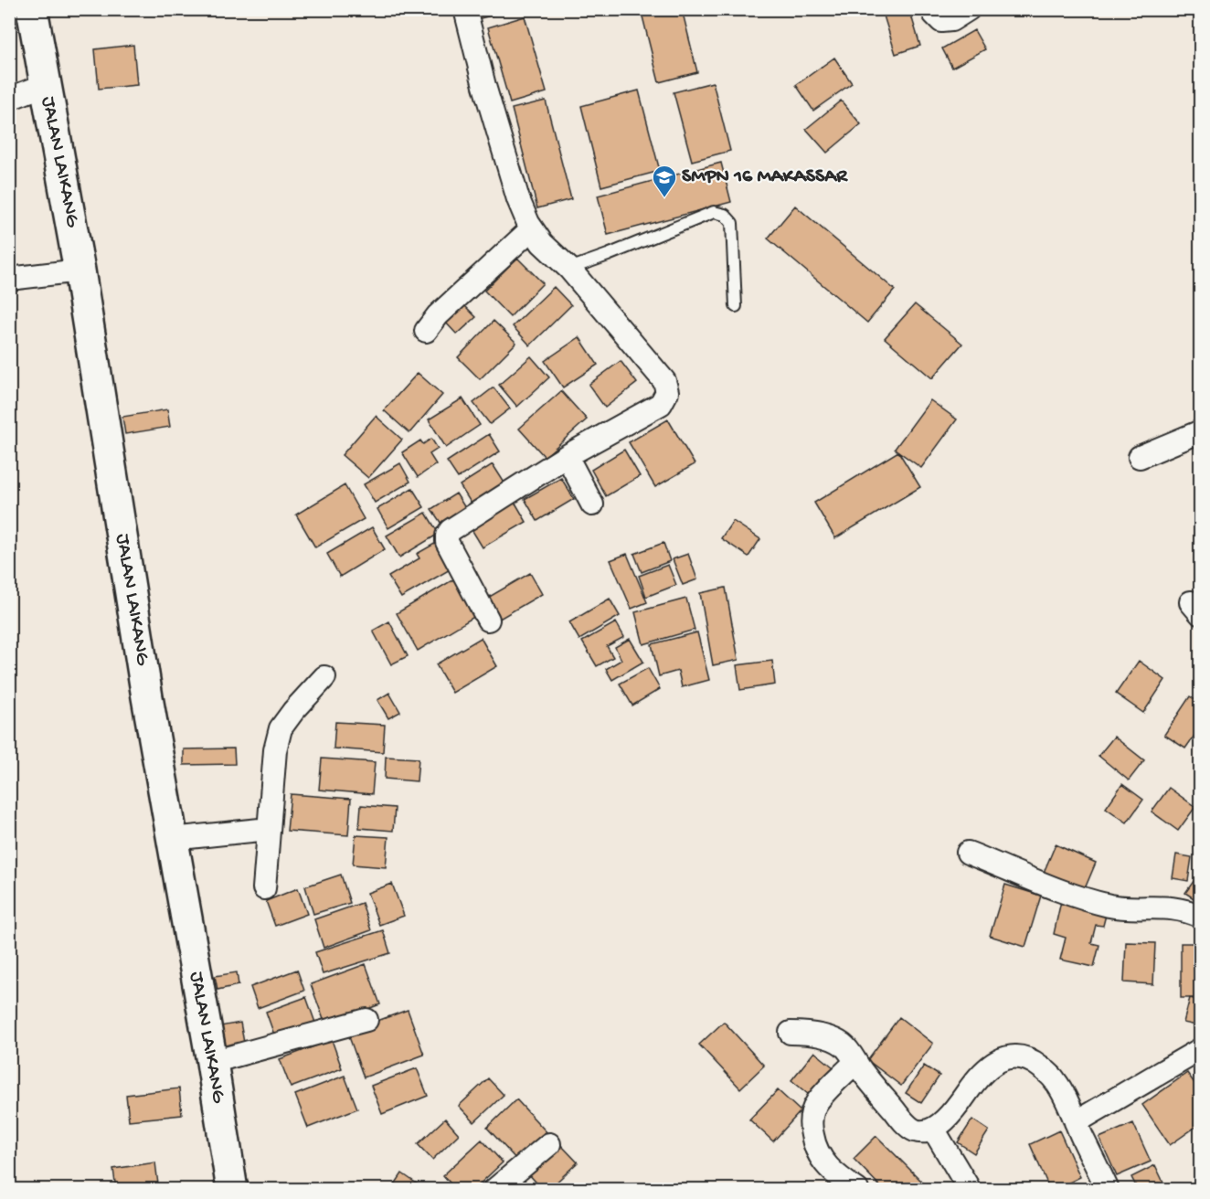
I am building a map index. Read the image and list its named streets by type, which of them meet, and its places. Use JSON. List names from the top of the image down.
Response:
{
  "streets": {
    "main road": ["JALAN LAIKANG"]
  },
  "places": {
    "school or university": ["SMPN 16 MAKASSAR"]
  }
}
